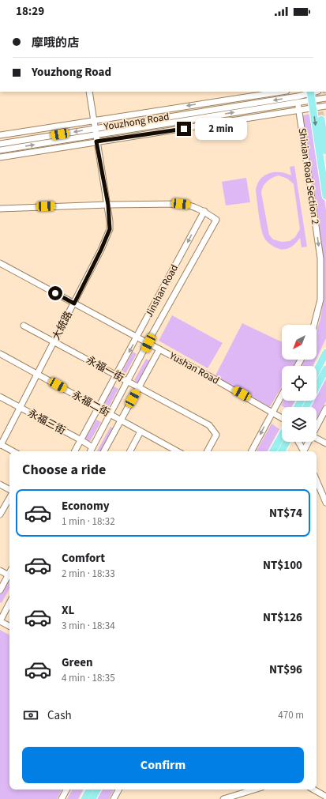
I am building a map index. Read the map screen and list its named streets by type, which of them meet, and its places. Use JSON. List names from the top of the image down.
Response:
{
  "streets": {
    "main road": ["Shixian Road Section 2"],
    "street": [
      "Youzhong Road",
      "Jinshan Road",
      "大統路",
      "Yushan Road",
      "永福一街",
      "永福二街",
      "永福三街"
    ]
  },
  "crossings": [
    ["Youzhong Road", "Shixian Road Section 2"],
    ["Youzhong Road", "大統路"],
    ["Jinshan Road", "Yushan Road"],
    ["Jinshan Road", "永福一街"],
    ["Jinshan Road", "永福二街"],
    ["Jinshan Road", "永福三街"],
    ["大統路", "Yushan Road"],
    ["大統路", "永福一街"],
    ["大統路", "永福二街"],
    ["大統路", "永福三街"]
  ],
  "one_way": ["Shixian Road Section 2"],
  "north": "bottom left",
  "page": {
    "status": "18:29",
    "banner": ["摩哦的店", "Youzhong Road"],
    "bubble": "2 min",
    "heading": "Choose a ride",
    "list": [
      {
        "name": "Economy",
        "note": "1 min · 18:32",
        "value": "NT$74"
      },
      {
        "name": "Comfort",
        "note": "2 min · 18:33",
        "value": "NT$100"
      },
      {
        "name": "XL",
        "note": "3 min · 18:34",
        "value": "NT$126"
      },
      {
        "name": "Green",
        "note": "4 min · 18:35",
        "value": "NT$96"
      }
    ],
    "pay": ["Cash", "470 m"],
    "buttons": "Confirm"
  }
}
